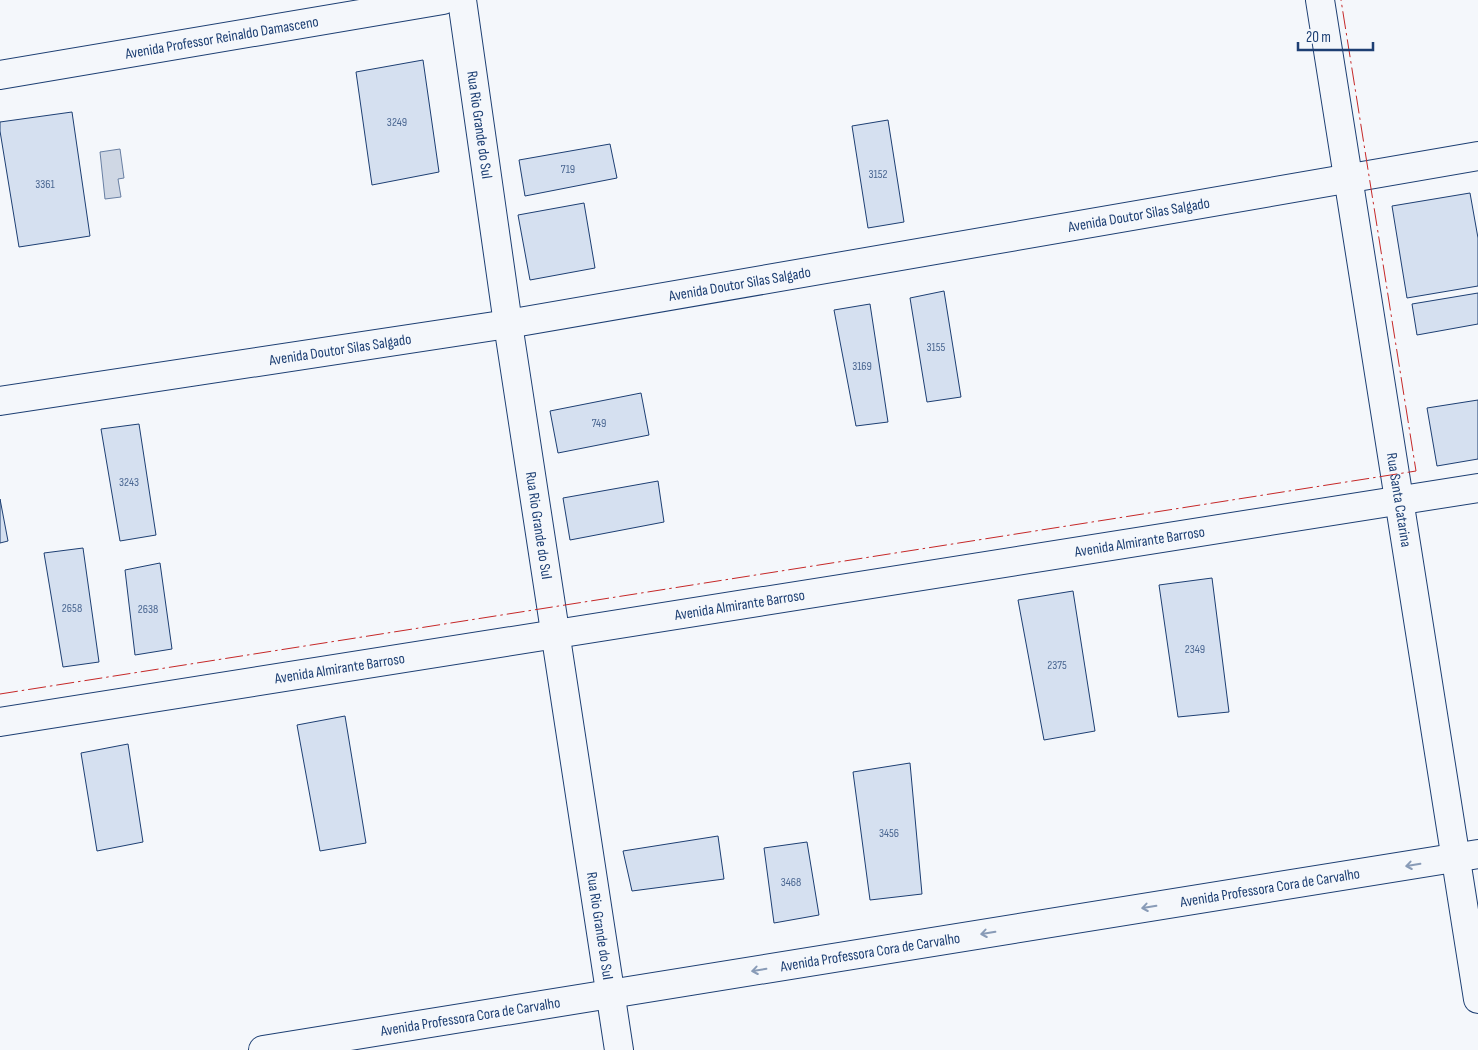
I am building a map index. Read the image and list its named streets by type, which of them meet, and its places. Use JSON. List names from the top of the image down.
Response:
{
  "streets": {
    "street": [
      "Avenida Professor Reinaldo Damasceno",
      "Rua Rio Grande do Sul",
      "Avenida Doutor Silas Salgado",
      "Rua Santa Catarina",
      "Avenida Almirante Barroso",
      "Avenida Professora Cora de Carvalho"
    ]
  },
  "crossings": [
    ["Rua Rio Grande do Sul", "Avenida Doutor Silas Salgado"],
    ["Rua Rio Grande do Sul", "Avenida Almirante Barroso"],
    ["Rua Rio Grande do Sul", "Avenida Professora Cora de Carvalho"],
    ["Avenida Doutor Silas Salgado", "Rua Santa Catarina"],
    ["Rua Santa Catarina", "Avenida Almirante Barroso"],
    ["Rua Santa Catarina", "Avenida Professora Cora de Carvalho"]
  ],
  "one_way": ["Avenida Professora Cora de Carvalho"],
  "house_numbers": [
    "3249",
    "719",
    "3152",
    "3361",
    "3155",
    "3169",
    "749",
    "3243",
    "2658",
    "2638",
    "2349",
    "2375",
    "3456",
    "3468"
  ],
  "scale_bar": "20 m"
}
